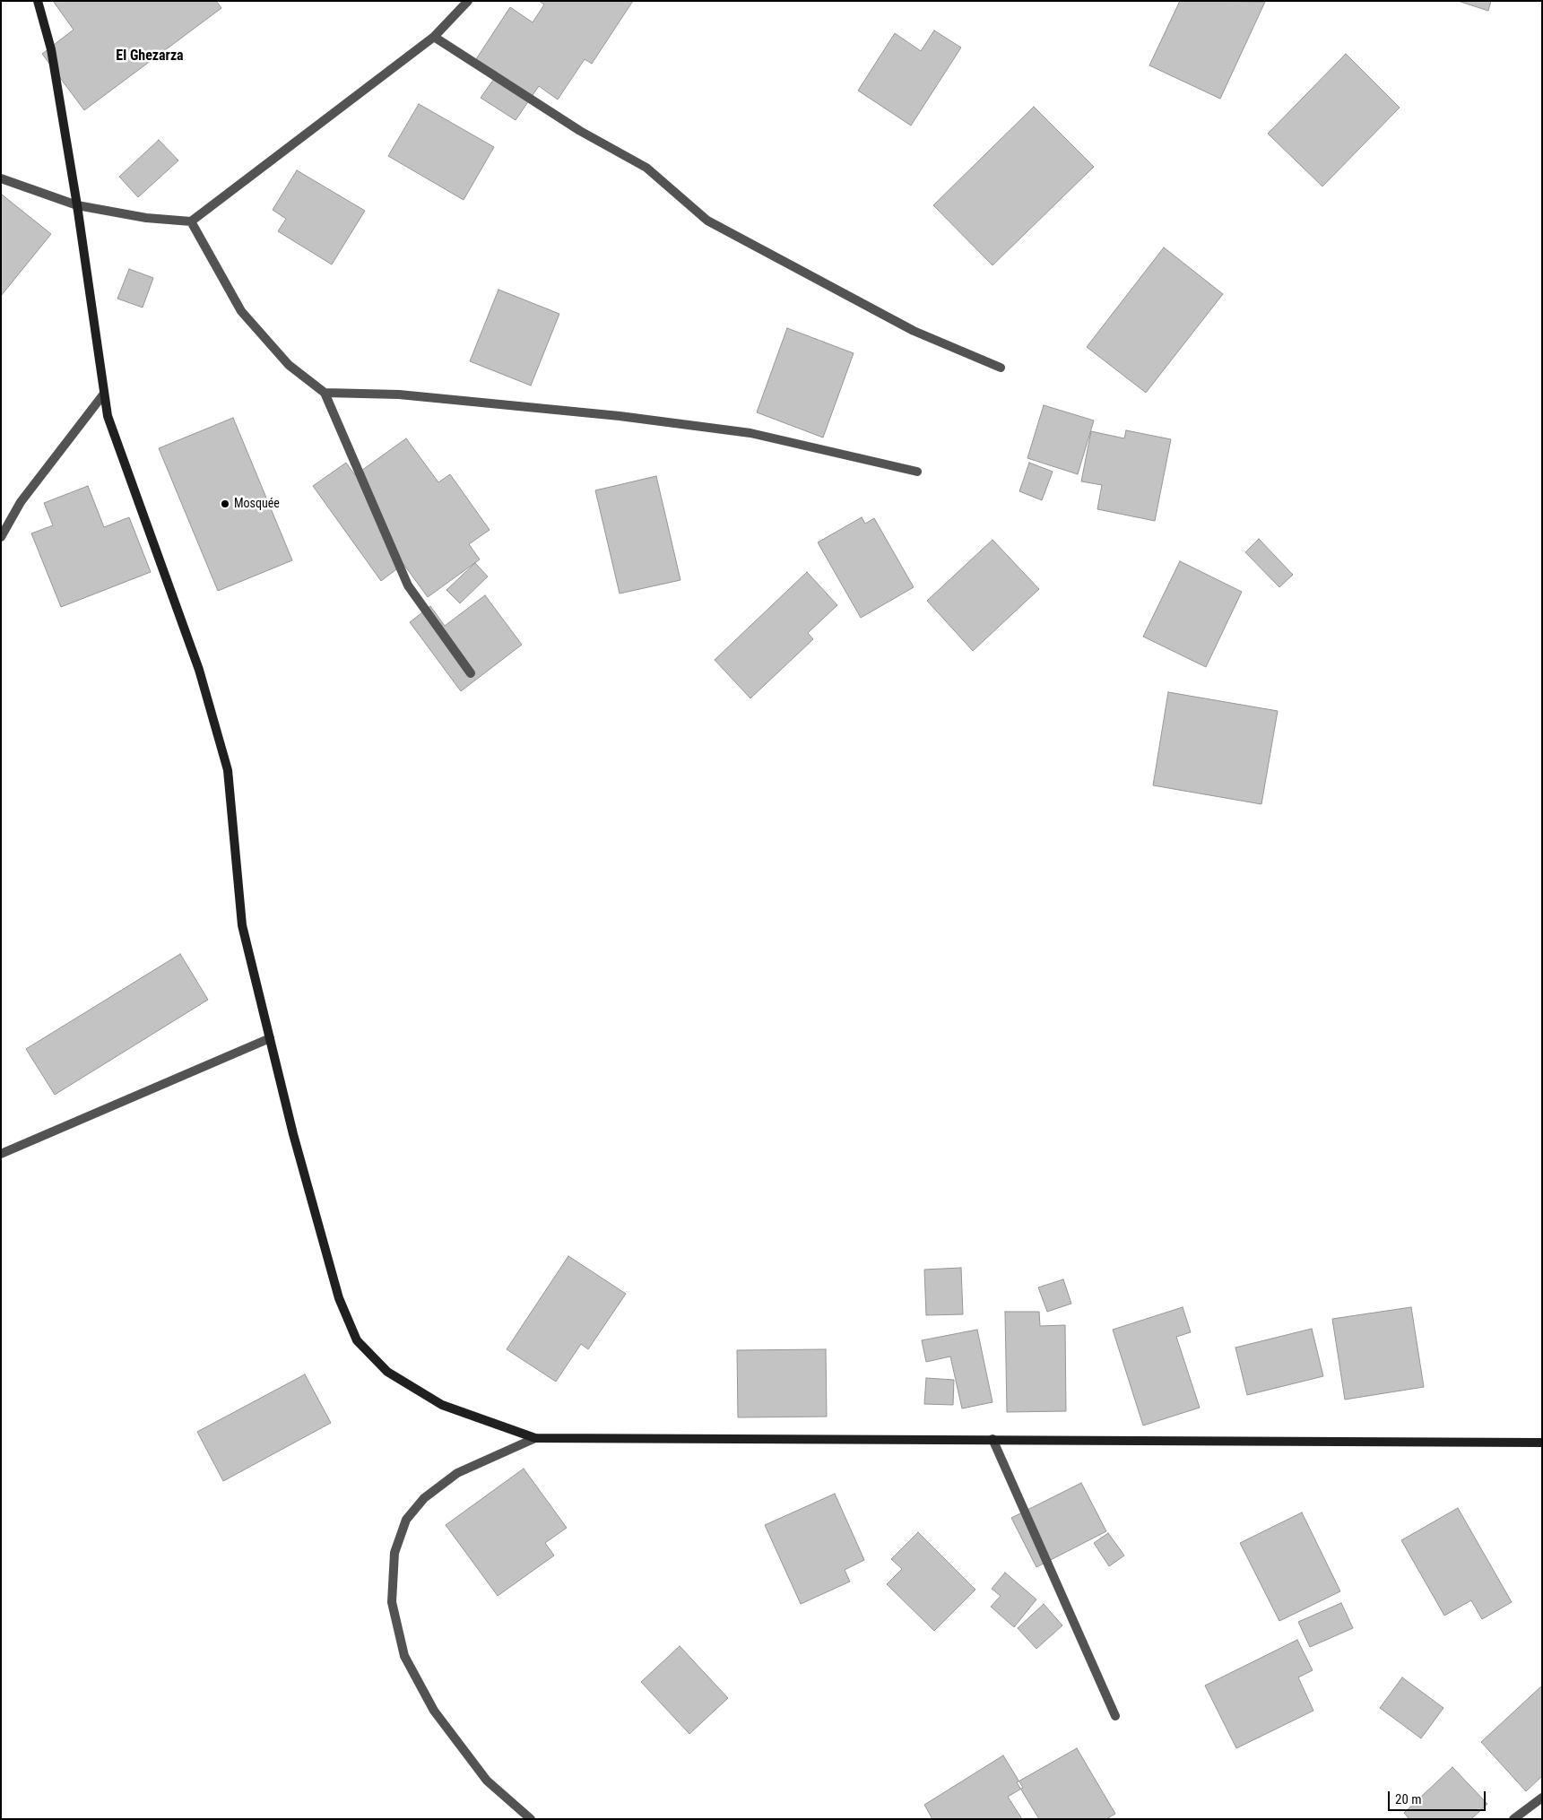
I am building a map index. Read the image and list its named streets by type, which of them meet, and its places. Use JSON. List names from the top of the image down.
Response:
{
  "districts": ["El Ghezarza"],
  "places": ["Mosquée"],
  "scale_bar": "20 m"
}
